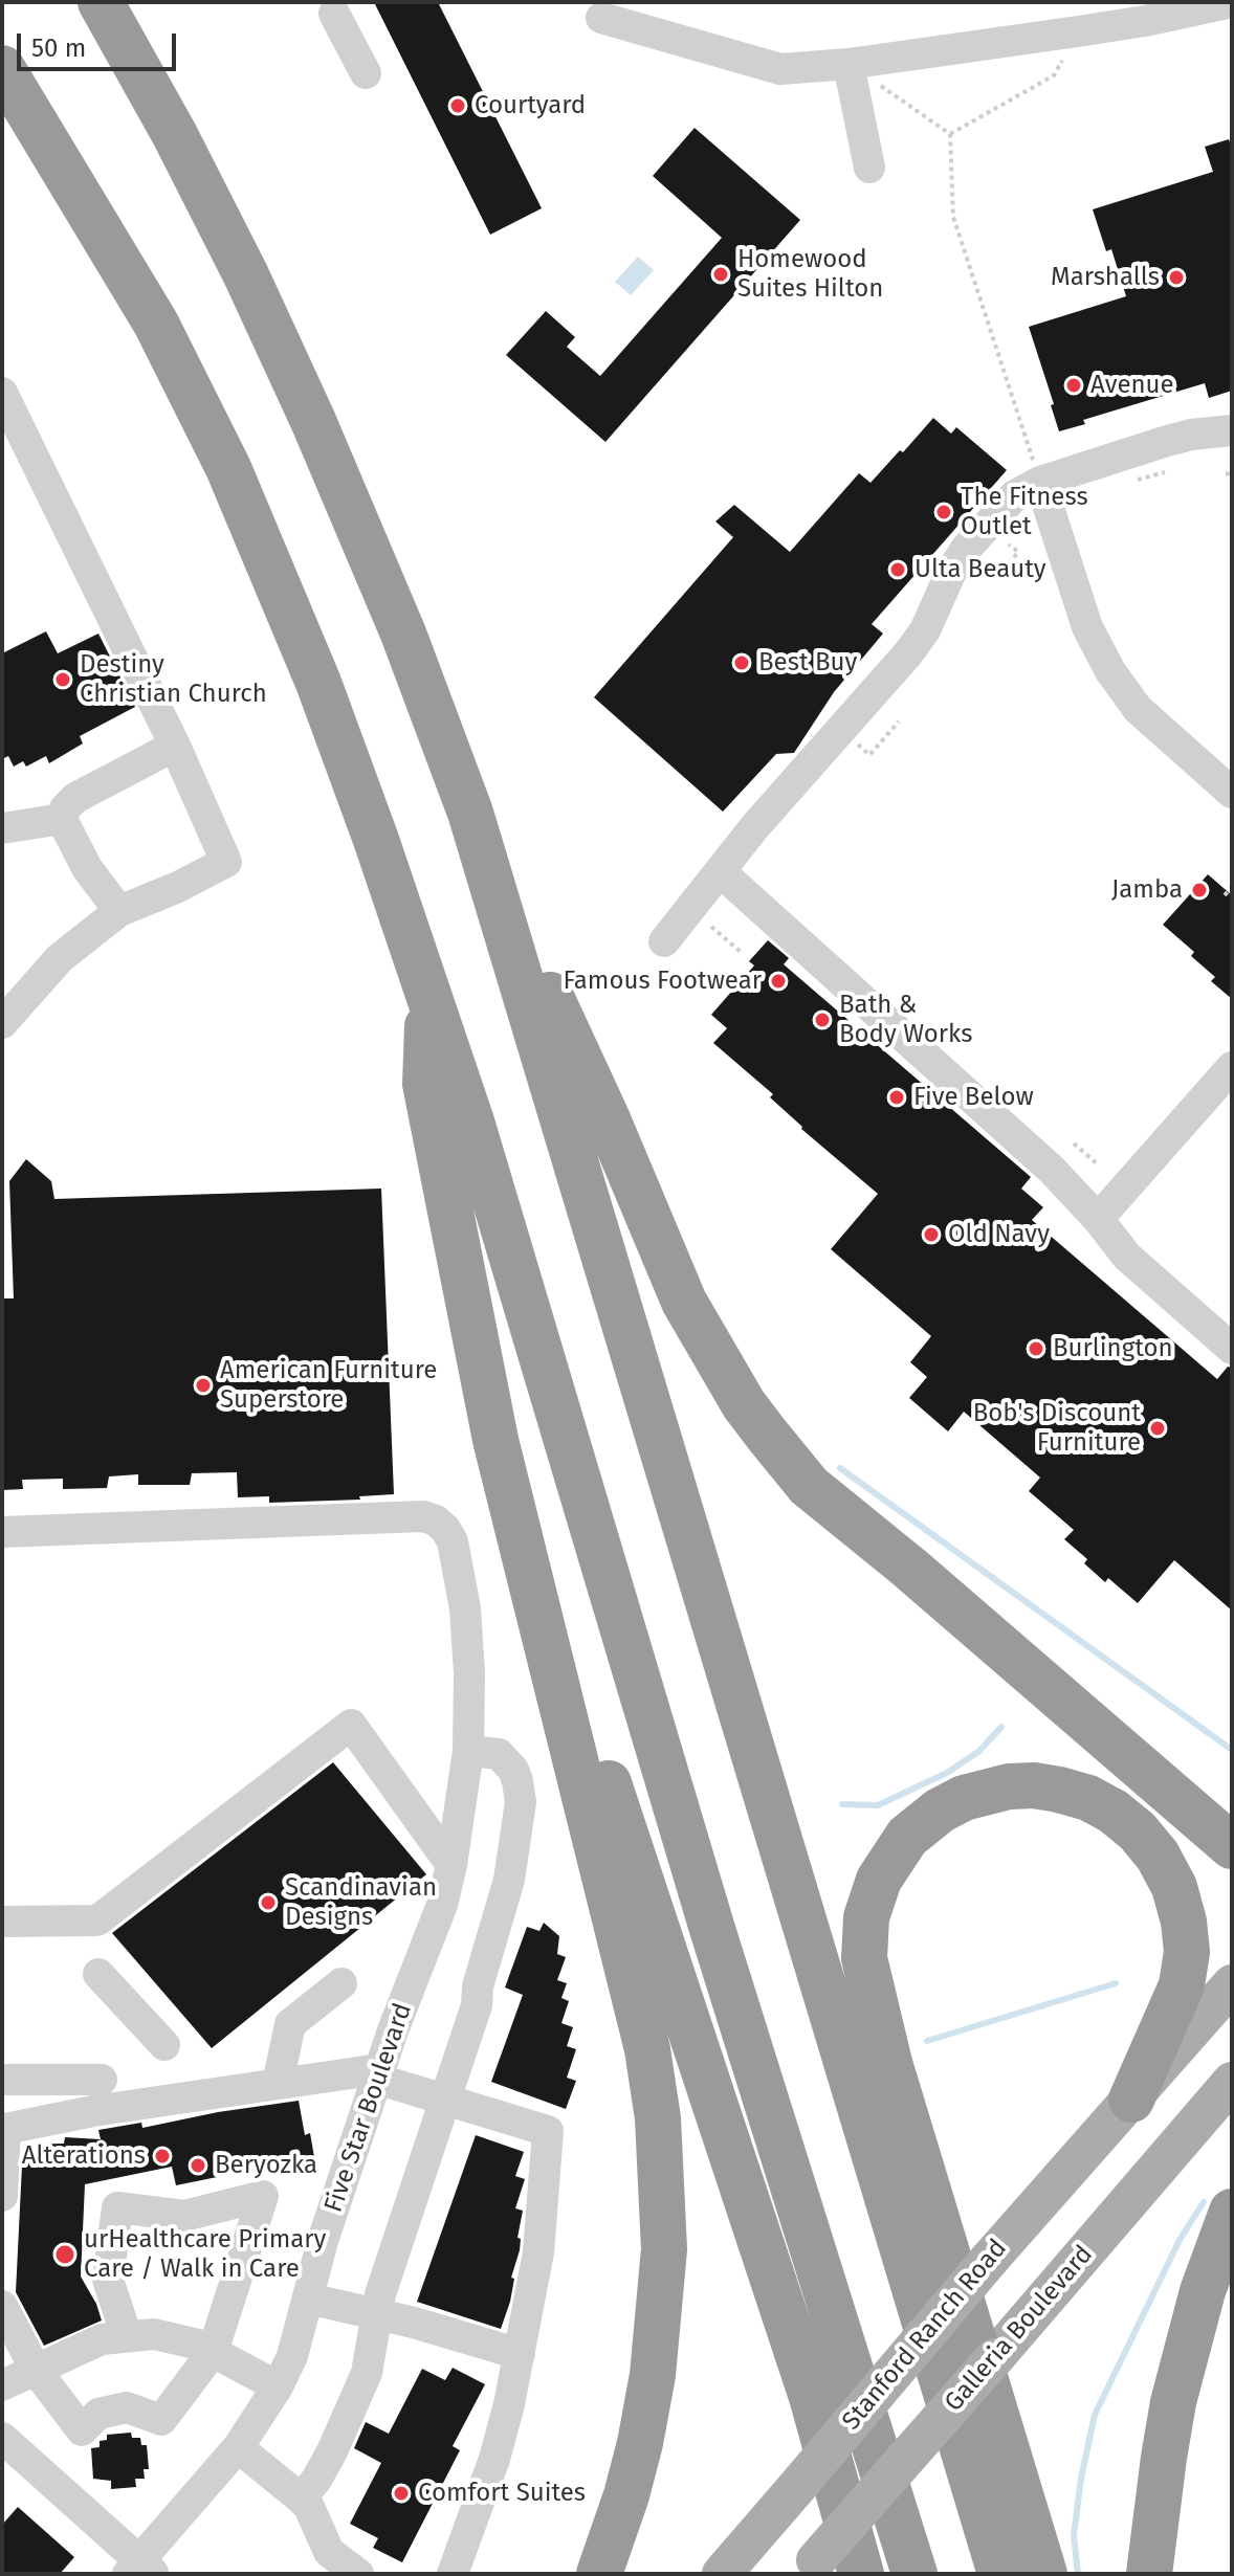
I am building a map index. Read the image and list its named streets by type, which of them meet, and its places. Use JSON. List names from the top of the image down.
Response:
{
  "streets": {
    "main road": ["Galleria Boulevard", "Stanford Ranch Road"],
    "street": ["Five Star Boulevard"]
  },
  "places": [
    "Courtyard",
    "Homewood Suites Hilton",
    "Marshalls",
    "Avenue",
    "The Fitness Outlet",
    "Ulta Beauty",
    "Best Buy",
    "Destiny Christian Church",
    "Jamba",
    "Famous Footwear",
    "Bath & Body Works",
    "Five Below",
    "Old Navy",
    "Burlington",
    "American Furniture Superstore",
    "Bob's Discount Furniture",
    "Scandinavian Designs",
    "Alterations",
    "Beryozka",
    "urHealthcare Primary Care / Walk in Care",
    "Comfort Suites"
  ],
  "scale_bar": "50 m"
}
